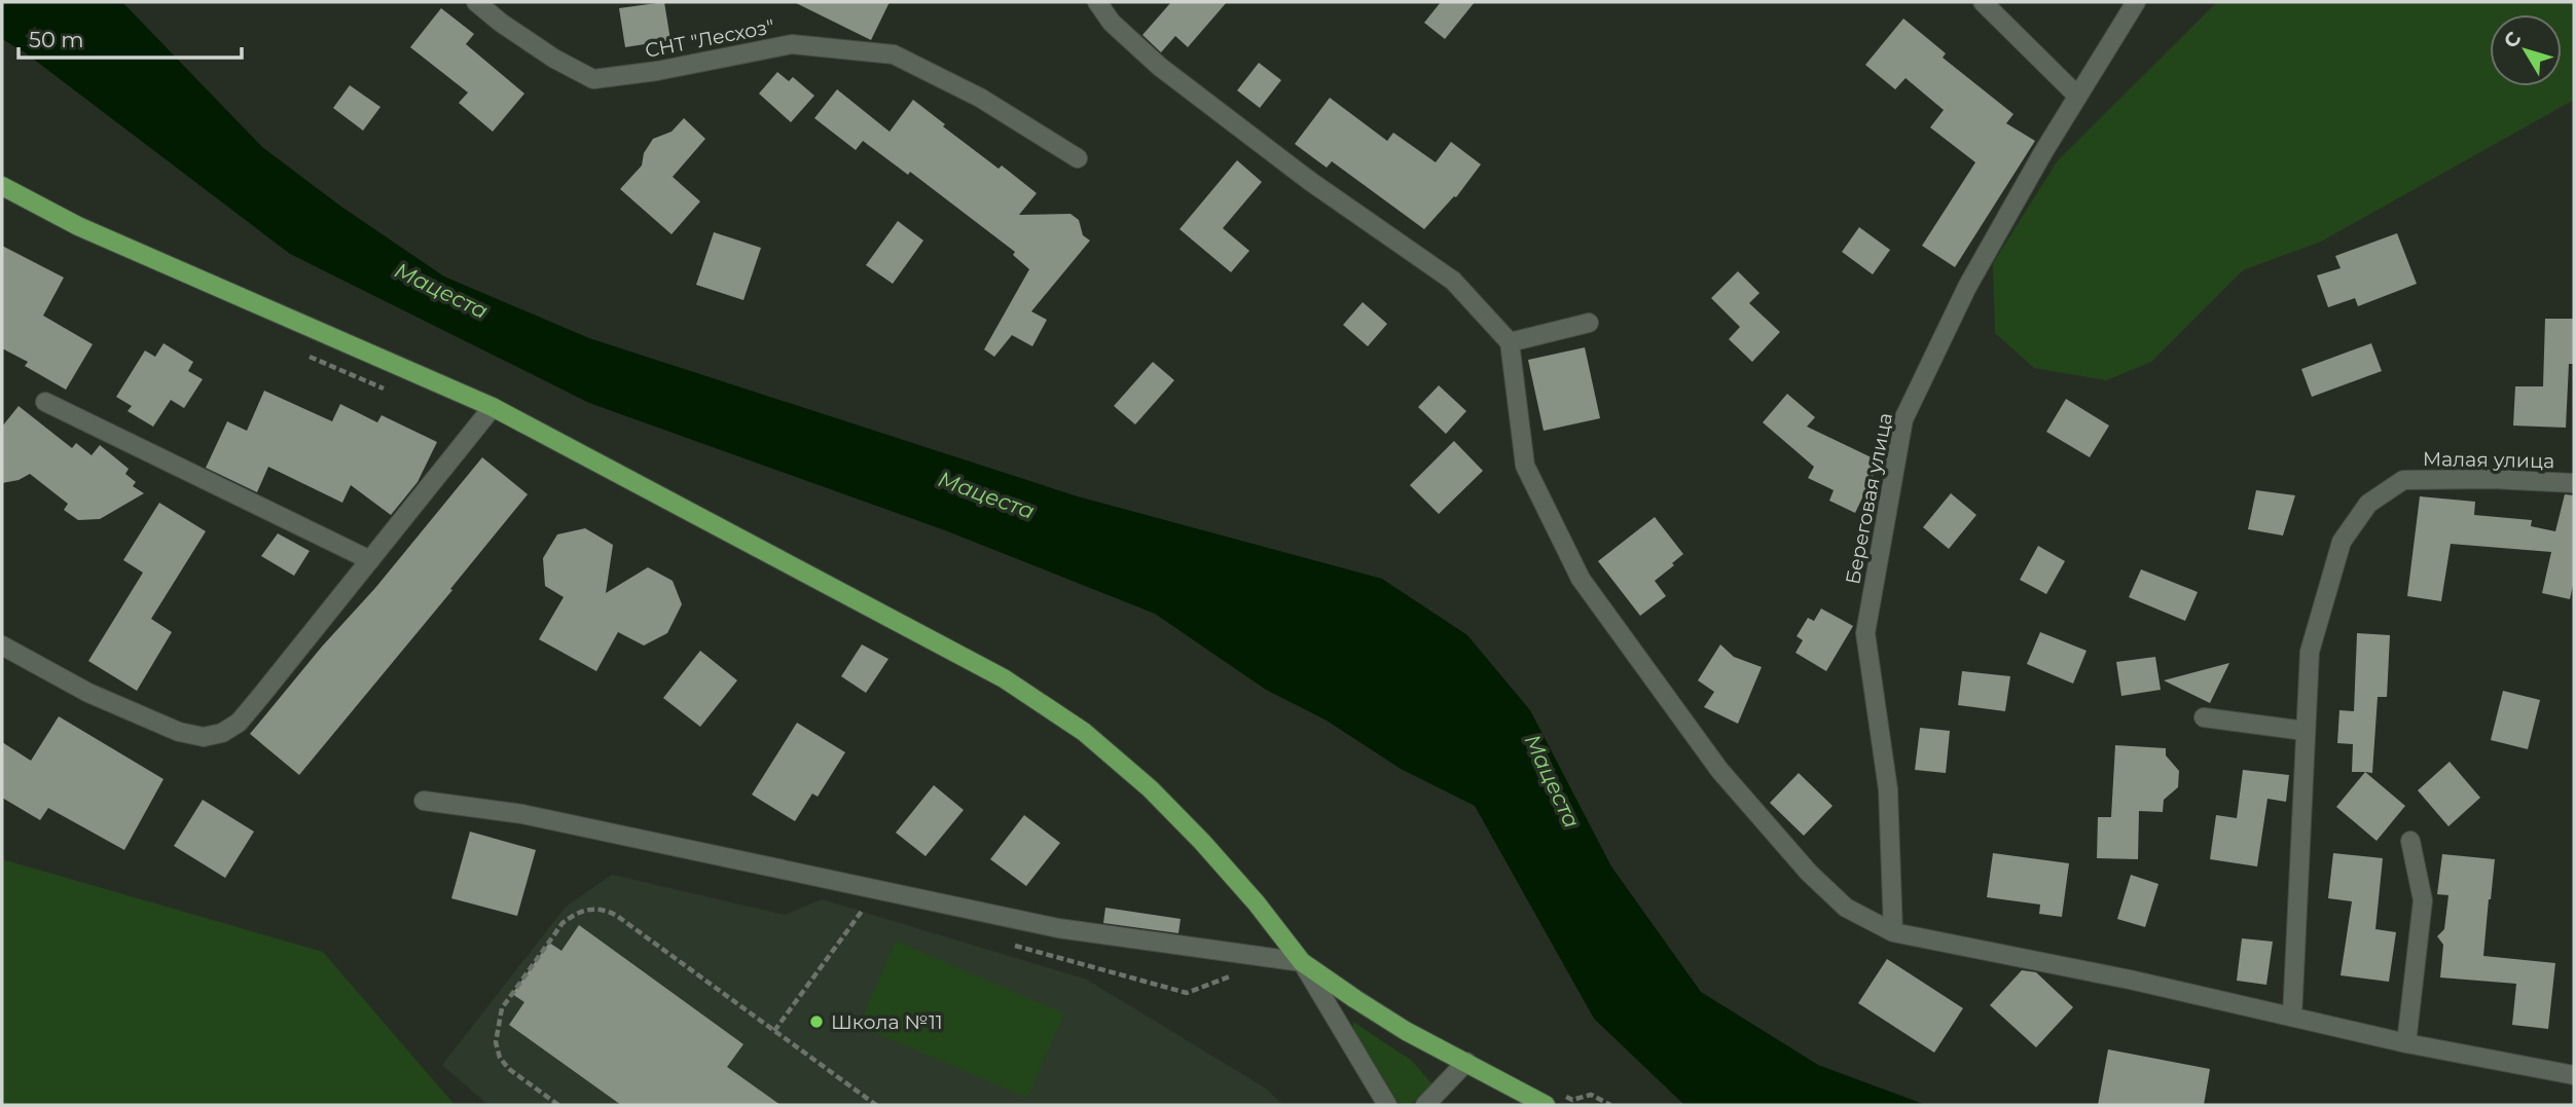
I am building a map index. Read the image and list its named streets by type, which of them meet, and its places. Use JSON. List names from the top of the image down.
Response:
{
  "streets": {
    "street": ["СНТ \"Лесхоз\"", "Малая улица", "Береговая улица"]
  },
  "water": ["Мацеста"],
  "places": ["Школа №11"],
  "scale_bar": "50 m",
  "north": "top left"
}
